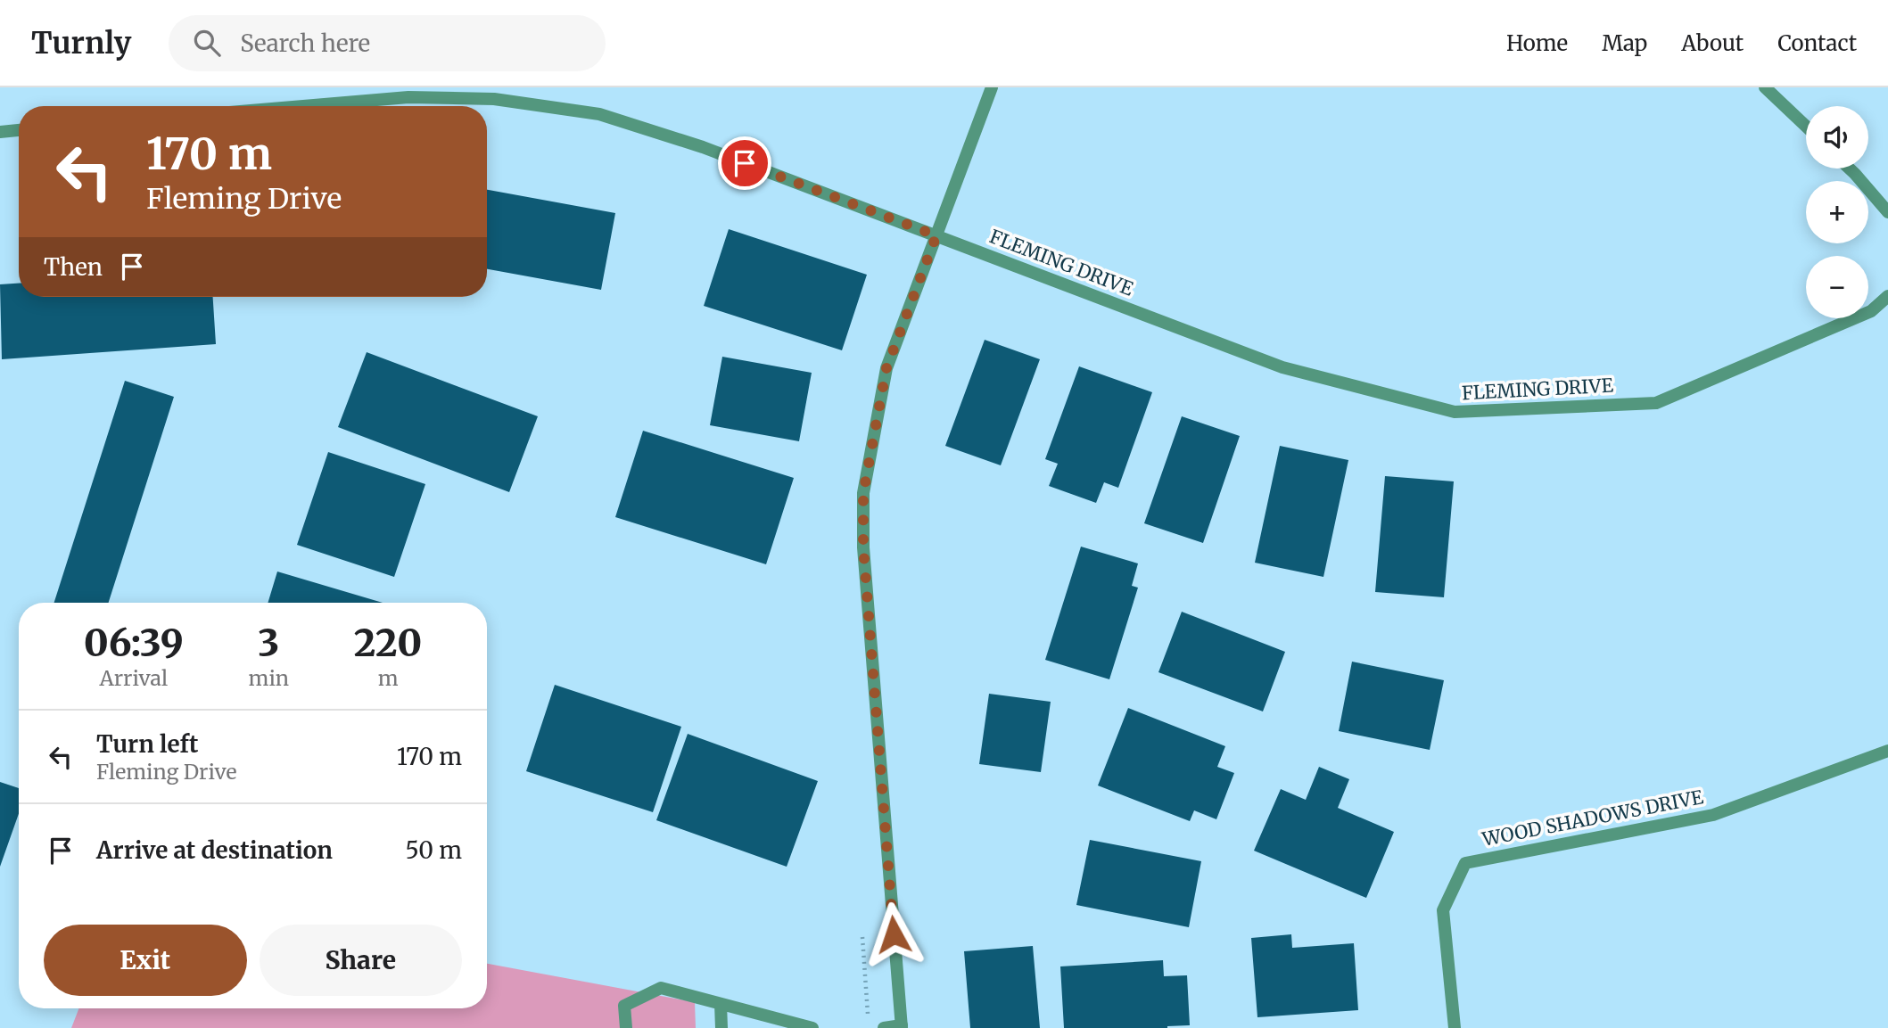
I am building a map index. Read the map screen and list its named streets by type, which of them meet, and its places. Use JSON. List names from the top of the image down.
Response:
{
  "streets": {
    "street": ["FLEMING DRIVE", "WOOD SHADOWS DRIVE"]
  },
  "page": {
    "header": "Turnly",
    "search": "Search here",
    "nav": [
      "Home",
      "Map",
      "About",
      "Contact"
    ],
    "map_buttons": ["+", "−"],
    "turn": ["170 m", "Fleming Drive"],
    "then": "Then",
    "eta": [
      "06:39",
      "Arrival",
      "3",
      "min",
      "220",
      "m"
    ],
    "list": [
      {
        "name": "Turn left",
        "note": "Fleming Drive",
        "value": "170 m"
      },
      {
        "name": "Arrive at destination",
        "value": "50 m"
      }
    ],
    "buttons": ["Exit", "Share"]
  }
}
